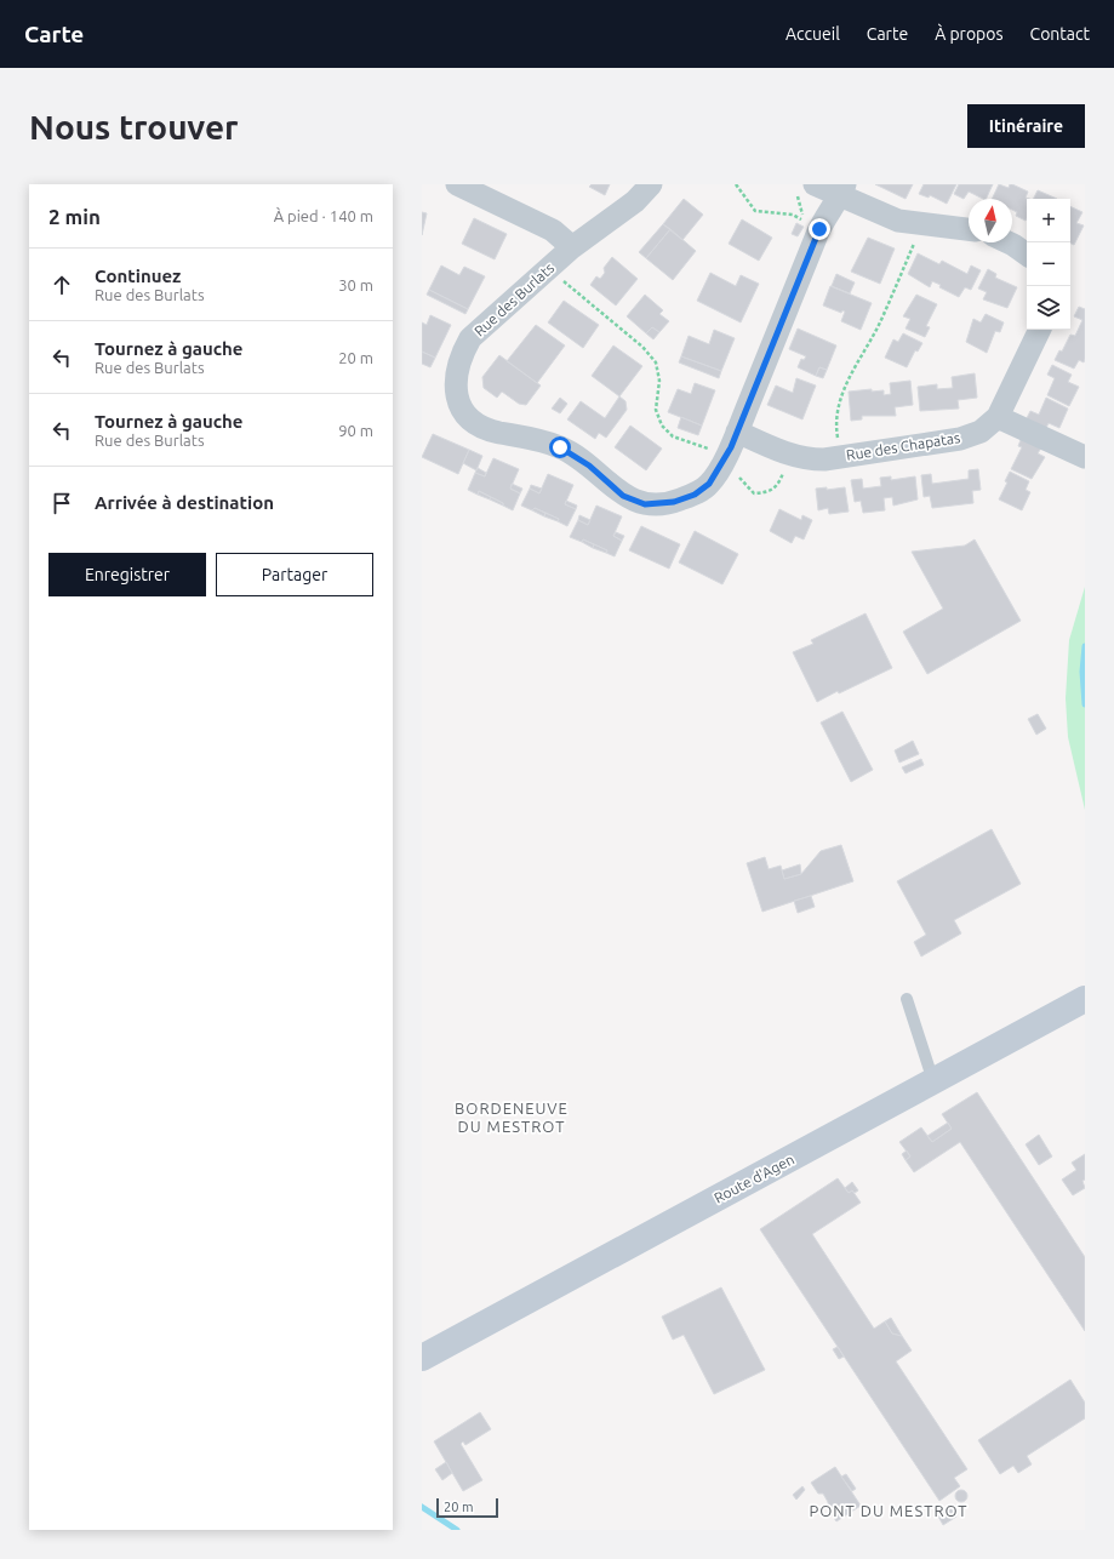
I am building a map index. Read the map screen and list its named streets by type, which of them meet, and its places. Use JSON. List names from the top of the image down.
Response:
{
  "streets": {
    "main road": ["Route d'Agen"],
    "street": ["Rue des Burlats", "Rue des Chapatas"]
  },
  "crossings": [
    ["Rue des Burlats", "Rue des Chapatas"]
  ],
  "districts": ["BORDENEUVE DU MESTROT", "PONT DU MESTROT"],
  "scale_bar": "20 m",
  "north": "top",
  "page": {
    "header": "Carte",
    "nav": [
      "Accueil",
      "Carte",
      "À propos",
      "Contact"
    ],
    "buttons": [
      "Itinéraire",
      ["Enregistrer", "Partager"]
    ],
    "title": "Nous trouver",
    "heading": ["2 min", "À pied · 140 m"],
    "map_buttons": ["+", "−"],
    "list": [
      ["Continuez", "Rue des Burlats", "30 m"],
      ["Tournez à gauche", "Rue des Burlats", "20 m"],
      ["Tournez à gauche", "Rue des Burlats", "90 m"],
      "Arrivée à destination"
    ],
    "scale": "20 m"
  }
}
